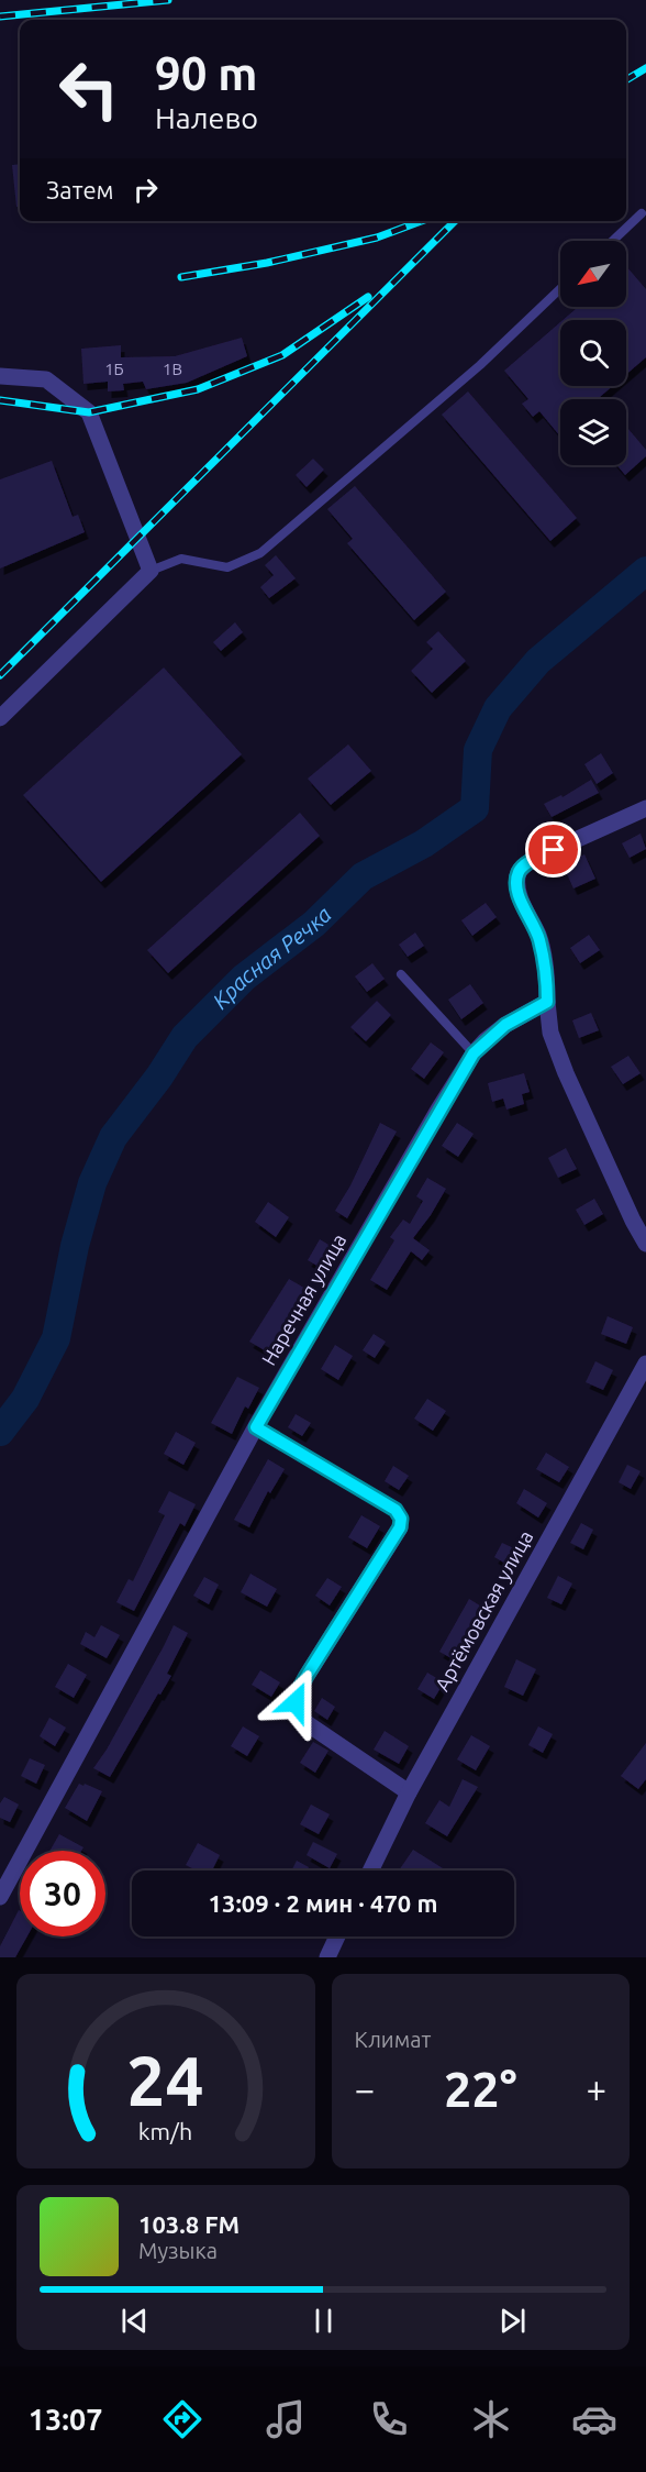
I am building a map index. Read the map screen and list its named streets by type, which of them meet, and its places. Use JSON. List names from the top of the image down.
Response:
{
  "streets": {
    "street": ["Наречная улица", "Артёмовская улица"]
  },
  "water": ["Красная Речка"],
  "house_numbers": ["1Б", "1В"],
  "north": "bottom left",
  "page": {
    "turn": ["90 m", "Налево"],
    "then": "Затем",
    "limit": "30",
    "trip": "13:09 · 2 мин · 470 m",
    "tile": "Климат",
    "heat": ["−", "22°", "+"],
    "song": ["103.8 FM", "Музыка"],
    "tabs": "13:07",
    "gauge": ["24", "km/h"]
  }
}
